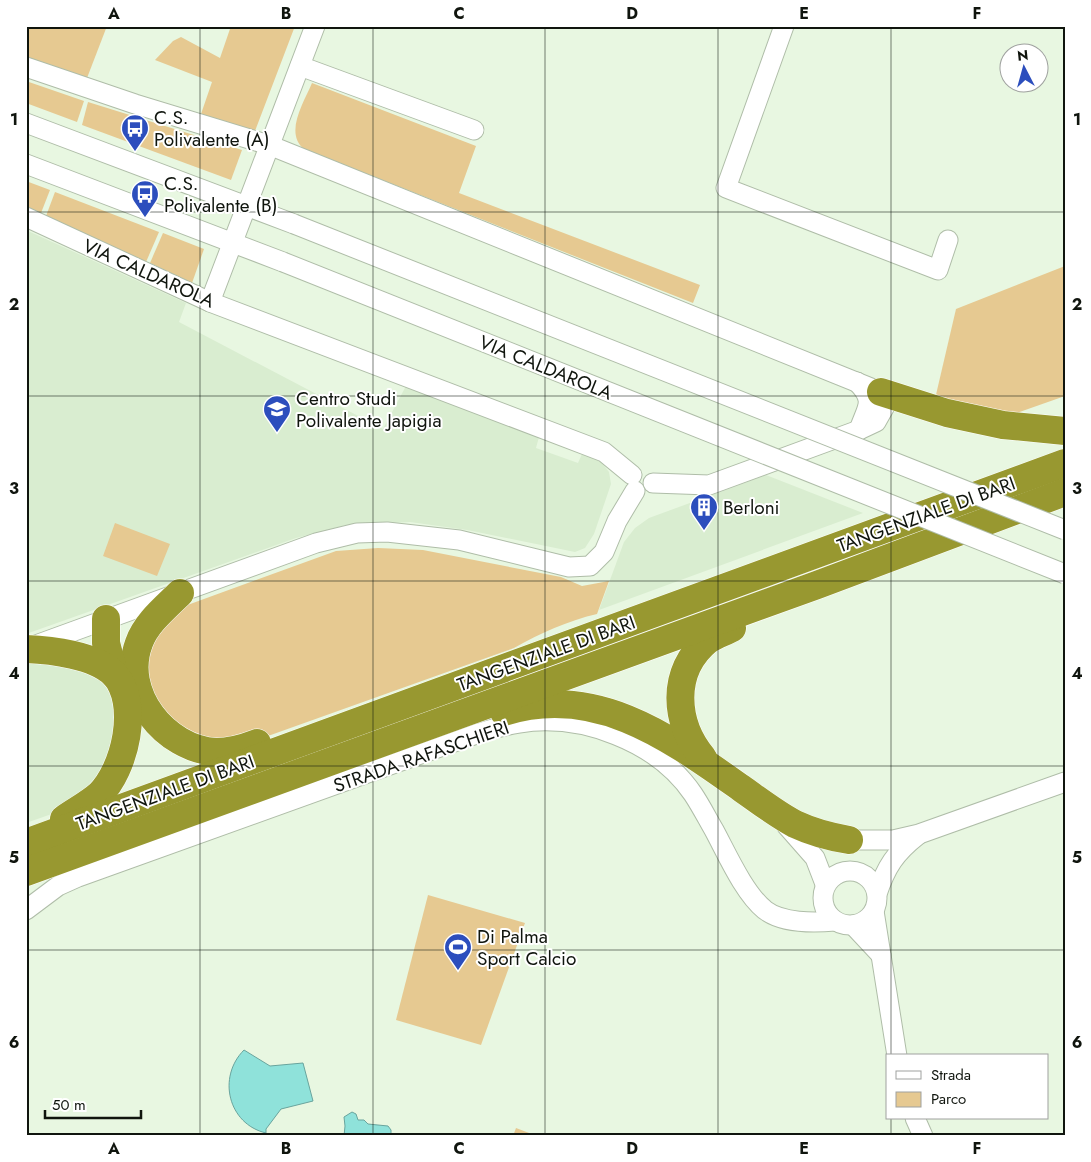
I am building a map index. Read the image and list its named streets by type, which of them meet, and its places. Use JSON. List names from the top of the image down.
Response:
{
  "streets": {
    "highway": ["TANGENZIALE DI BARI"],
    "street": ["VIA CALDAROLA", "STRADA RAFASCHIERI"]
  },
  "places": {
    "bus stop": ["C.S. Polivalente (A)", "C.S. Polivalente (B)"],
    "school or university": ["Centro Studi Polivalente Japigia"],
    "building": ["Berloni"],
    "sports": ["Di Palma Sport Calcio"]
  },
  "legend": ["Strada", "Parco"],
  "scale_bar": "50 m",
  "north": "top",
  "grid": {
    "columns": [
      "A",
      "B",
      "C",
      "D",
      "E",
      "F"
    ],
    "rows": [
      "1",
      "2",
      "3",
      "4",
      "5",
      "6"
    ]
  }
}
